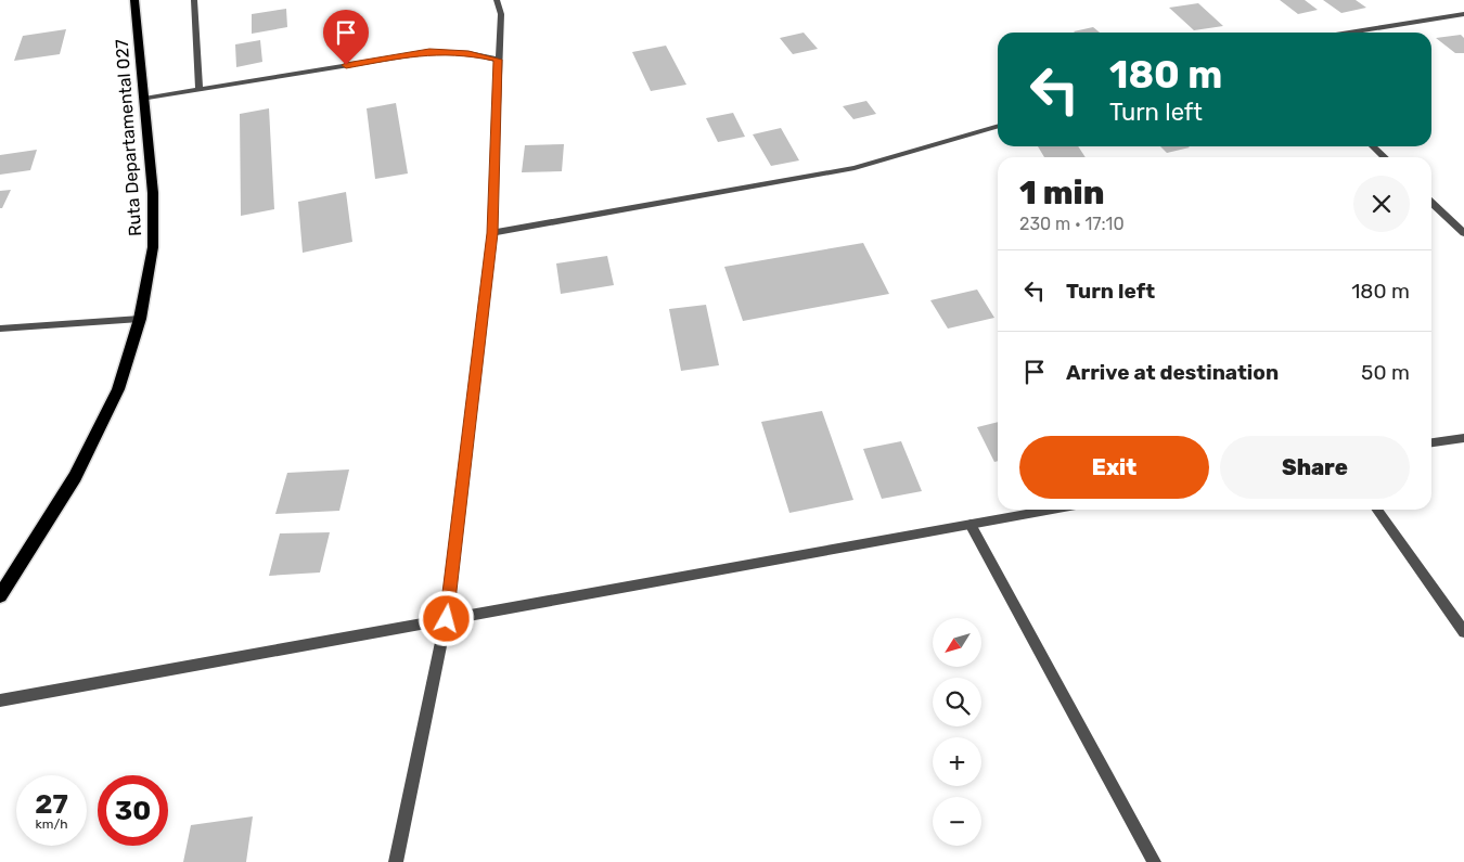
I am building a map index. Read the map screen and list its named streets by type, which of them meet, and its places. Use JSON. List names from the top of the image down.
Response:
{
  "streets": {
    "main road": ["Ruta Departamental 027"]
  },
  "north": "bottom left",
  "page": {
    "turn": ["180 m", "Turn left"],
    "heading": ["1 min", "230 m · 17:10"],
    "list": [
      {
        "name": "Turn left",
        "value": "180 m"
      },
      {
        "name": "Arrive at destination",
        "value": "50 m"
      }
    ],
    "buttons": ["Exit", "Share"],
    "map_buttons": ["+", "−"],
    "speed": "27 km/h",
    "limit": "30"
  }
}
